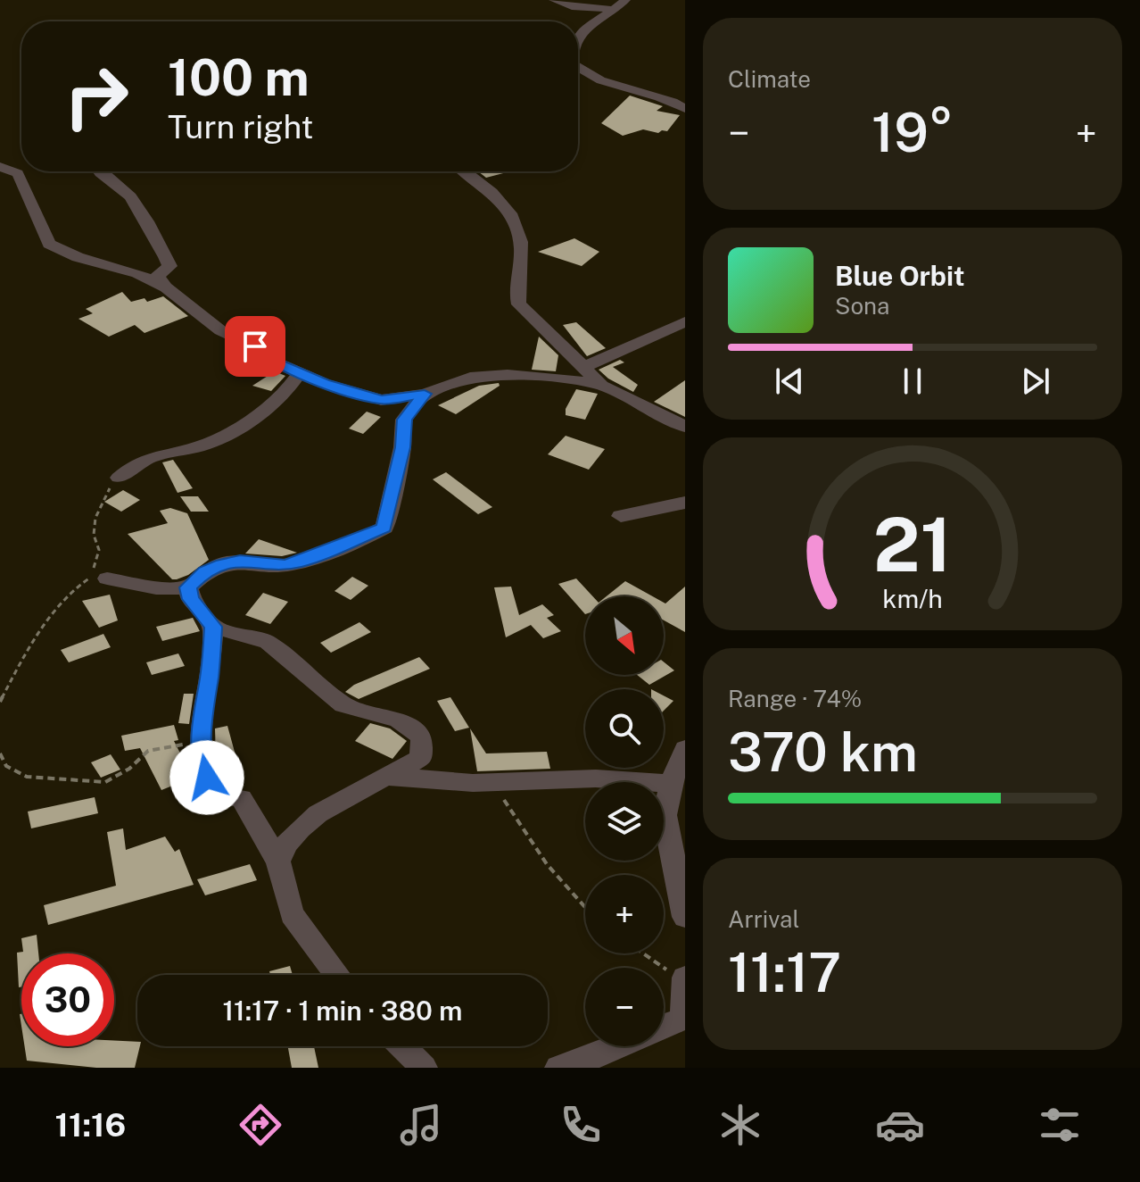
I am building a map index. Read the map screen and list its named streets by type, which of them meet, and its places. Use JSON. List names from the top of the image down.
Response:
{
  "north": "bottom right",
  "page": {
    "tile": [
      "Climate",
      ["Range · 74%", "370 km"],
      ["Arrival", "11:17"]
    ],
    "turn": ["100 m", "Turn right"],
    "heat": ["−", "19°", "+"],
    "song": ["Blue Orbit", "Sona"],
    "map_buttons": ["+", "−"],
    "limit": "30",
    "trip": "11:17 · 1 min · 380 m",
    "tabs": "11:16",
    "gauge": ["21", "km/h"]
  }
}
